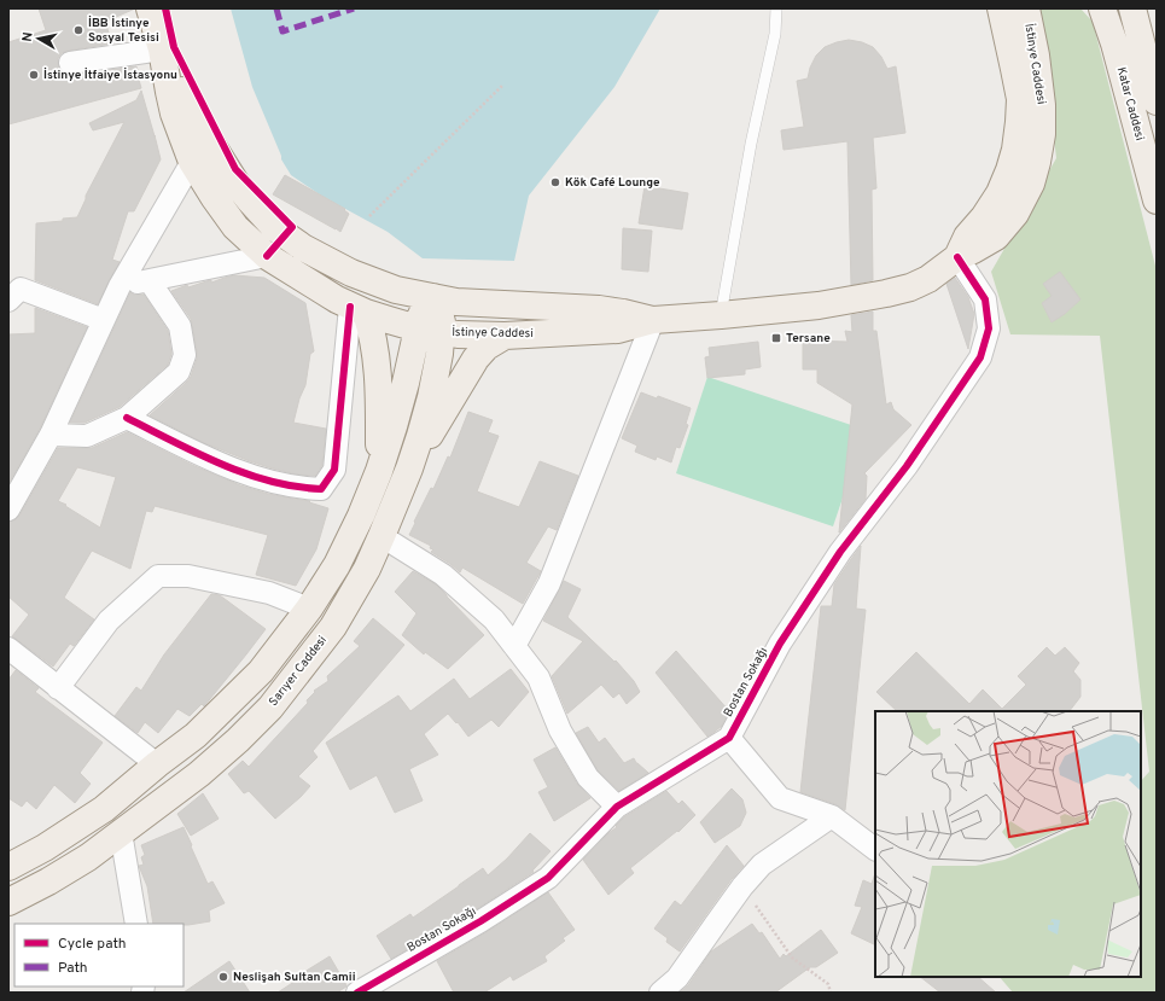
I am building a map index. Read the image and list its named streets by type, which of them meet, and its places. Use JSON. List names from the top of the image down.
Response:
{
  "streets": {
    "main road": ["İstinye Caddesi", "Katar Caddesi", "Sarıyer Caddesi"],
    "street": ["Bostan Sokağı"]
  },
  "crossings": [
    ["İstinye Caddesi", "Sarıyer Caddesi"],
    ["İstinye Caddesi", "Bostan Sokağı"]
  ],
  "places": {
    "other": [
      "İBB İstinye Sosyal Tesisi",
      "İstinye İtfaiye İstasyonu",
      "Kök Café Lounge",
      "Neslişah Sultan Camii"
    ],
    "transit": ["Tersane"]
  },
  "legend": ["Cycle path", "Path"],
  "north": "left"
}
